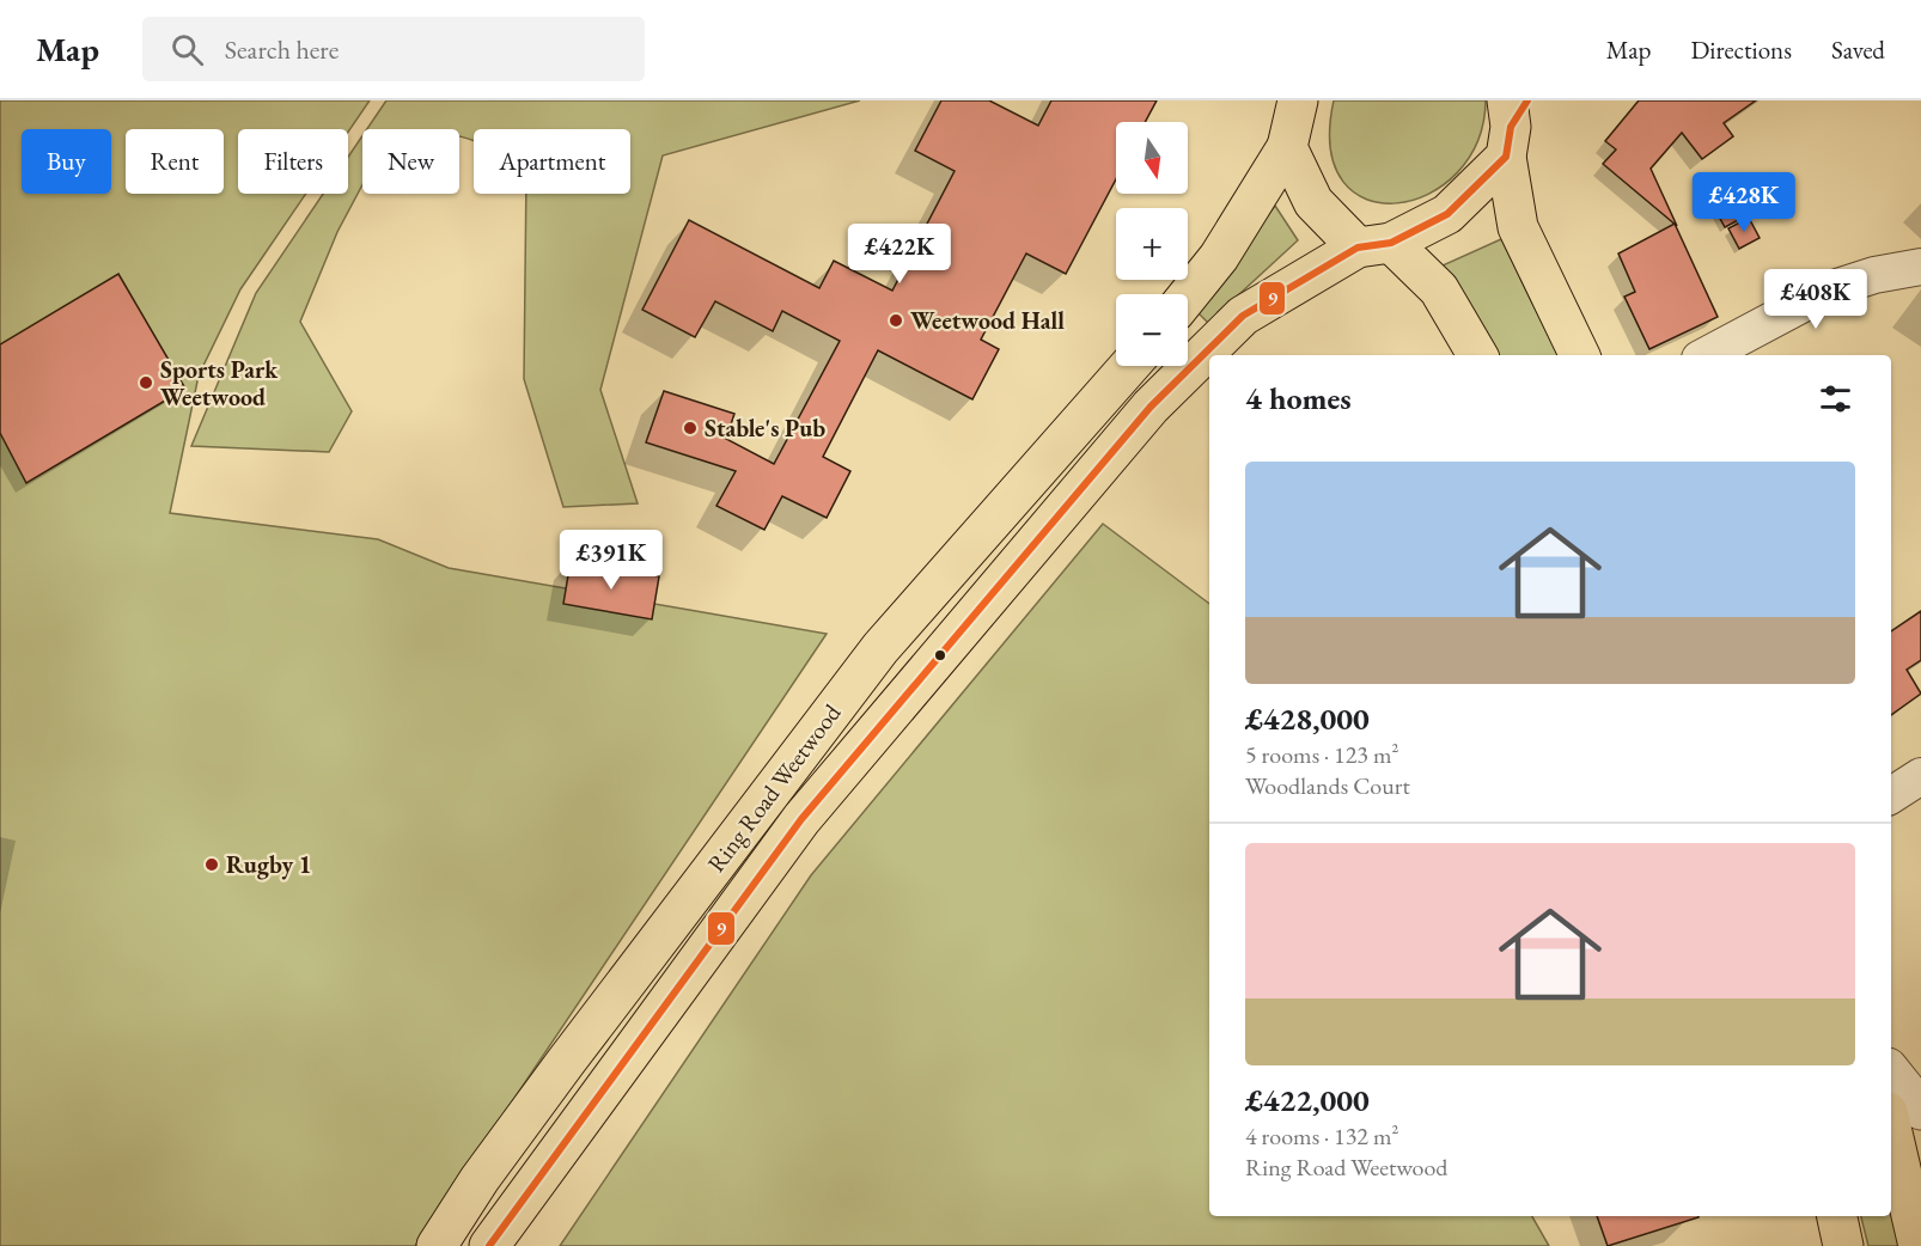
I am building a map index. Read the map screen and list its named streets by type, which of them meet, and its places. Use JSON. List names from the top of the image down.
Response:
{
  "streets": {
    "highway": ["Ring Road Weetwood"]
  },
  "places": [
    "Weetwood Hall",
    "Sports Park Weetwood",
    "Stable's Pub",
    "Rugby 1"
  ],
  "lines": ["transit line 9"],
  "north": "bottom",
  "page": {
    "header": "Map",
    "search": "Search here",
    "nav": ["Map", "Directions", "Saved"],
    "map_buttons": ["+", "−"],
    "chip": [
      "Buy",
      "Rent",
      "Filters",
      "New",
      "Apartment"
    ],
    "price": [
      "£428K",
      "£422K",
      "£408K",
      "£391K"
    ],
    "heading": "4 homes",
    "list": [
      {
        "name": "£428,000",
        "note": "5 rooms · 123 m² · Woodlands Court"
      },
      {
        "name": "£422,000",
        "note": "4 rooms · 132 m² · Ring Road Weetwood"
      }
    ]
  }
}
